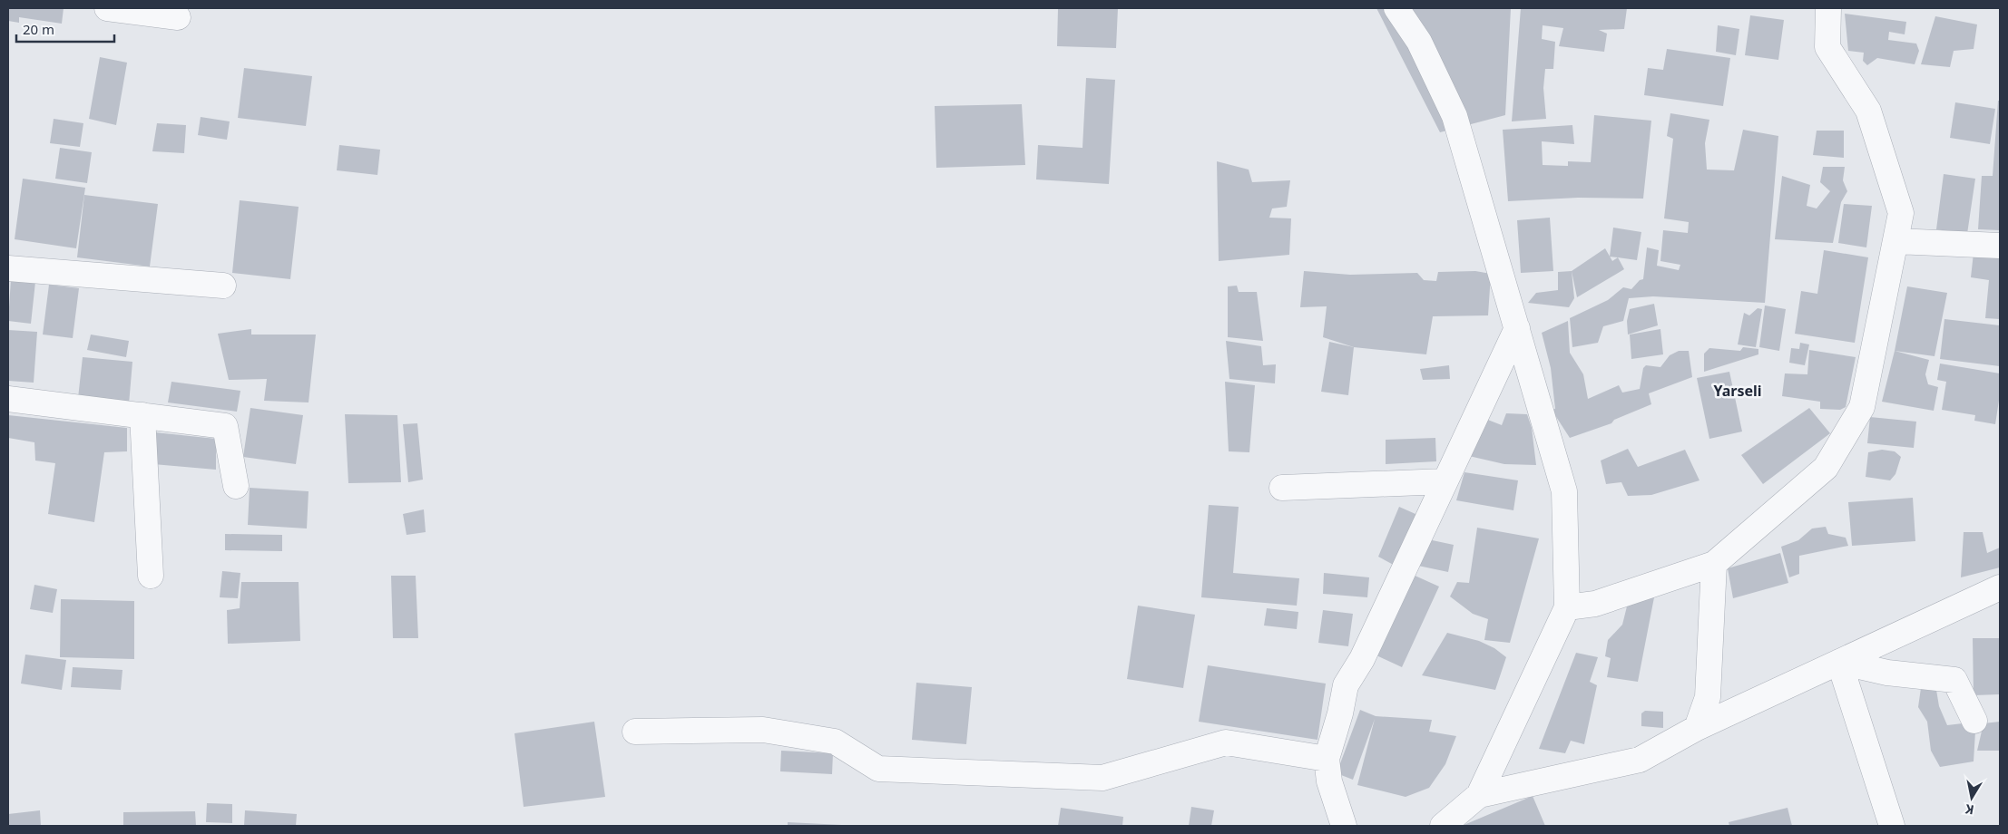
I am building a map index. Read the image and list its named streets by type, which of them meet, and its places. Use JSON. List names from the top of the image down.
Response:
{
  "districts": ["Yarseli"],
  "scale_bar": "20 m",
  "north": "bottom"
}
